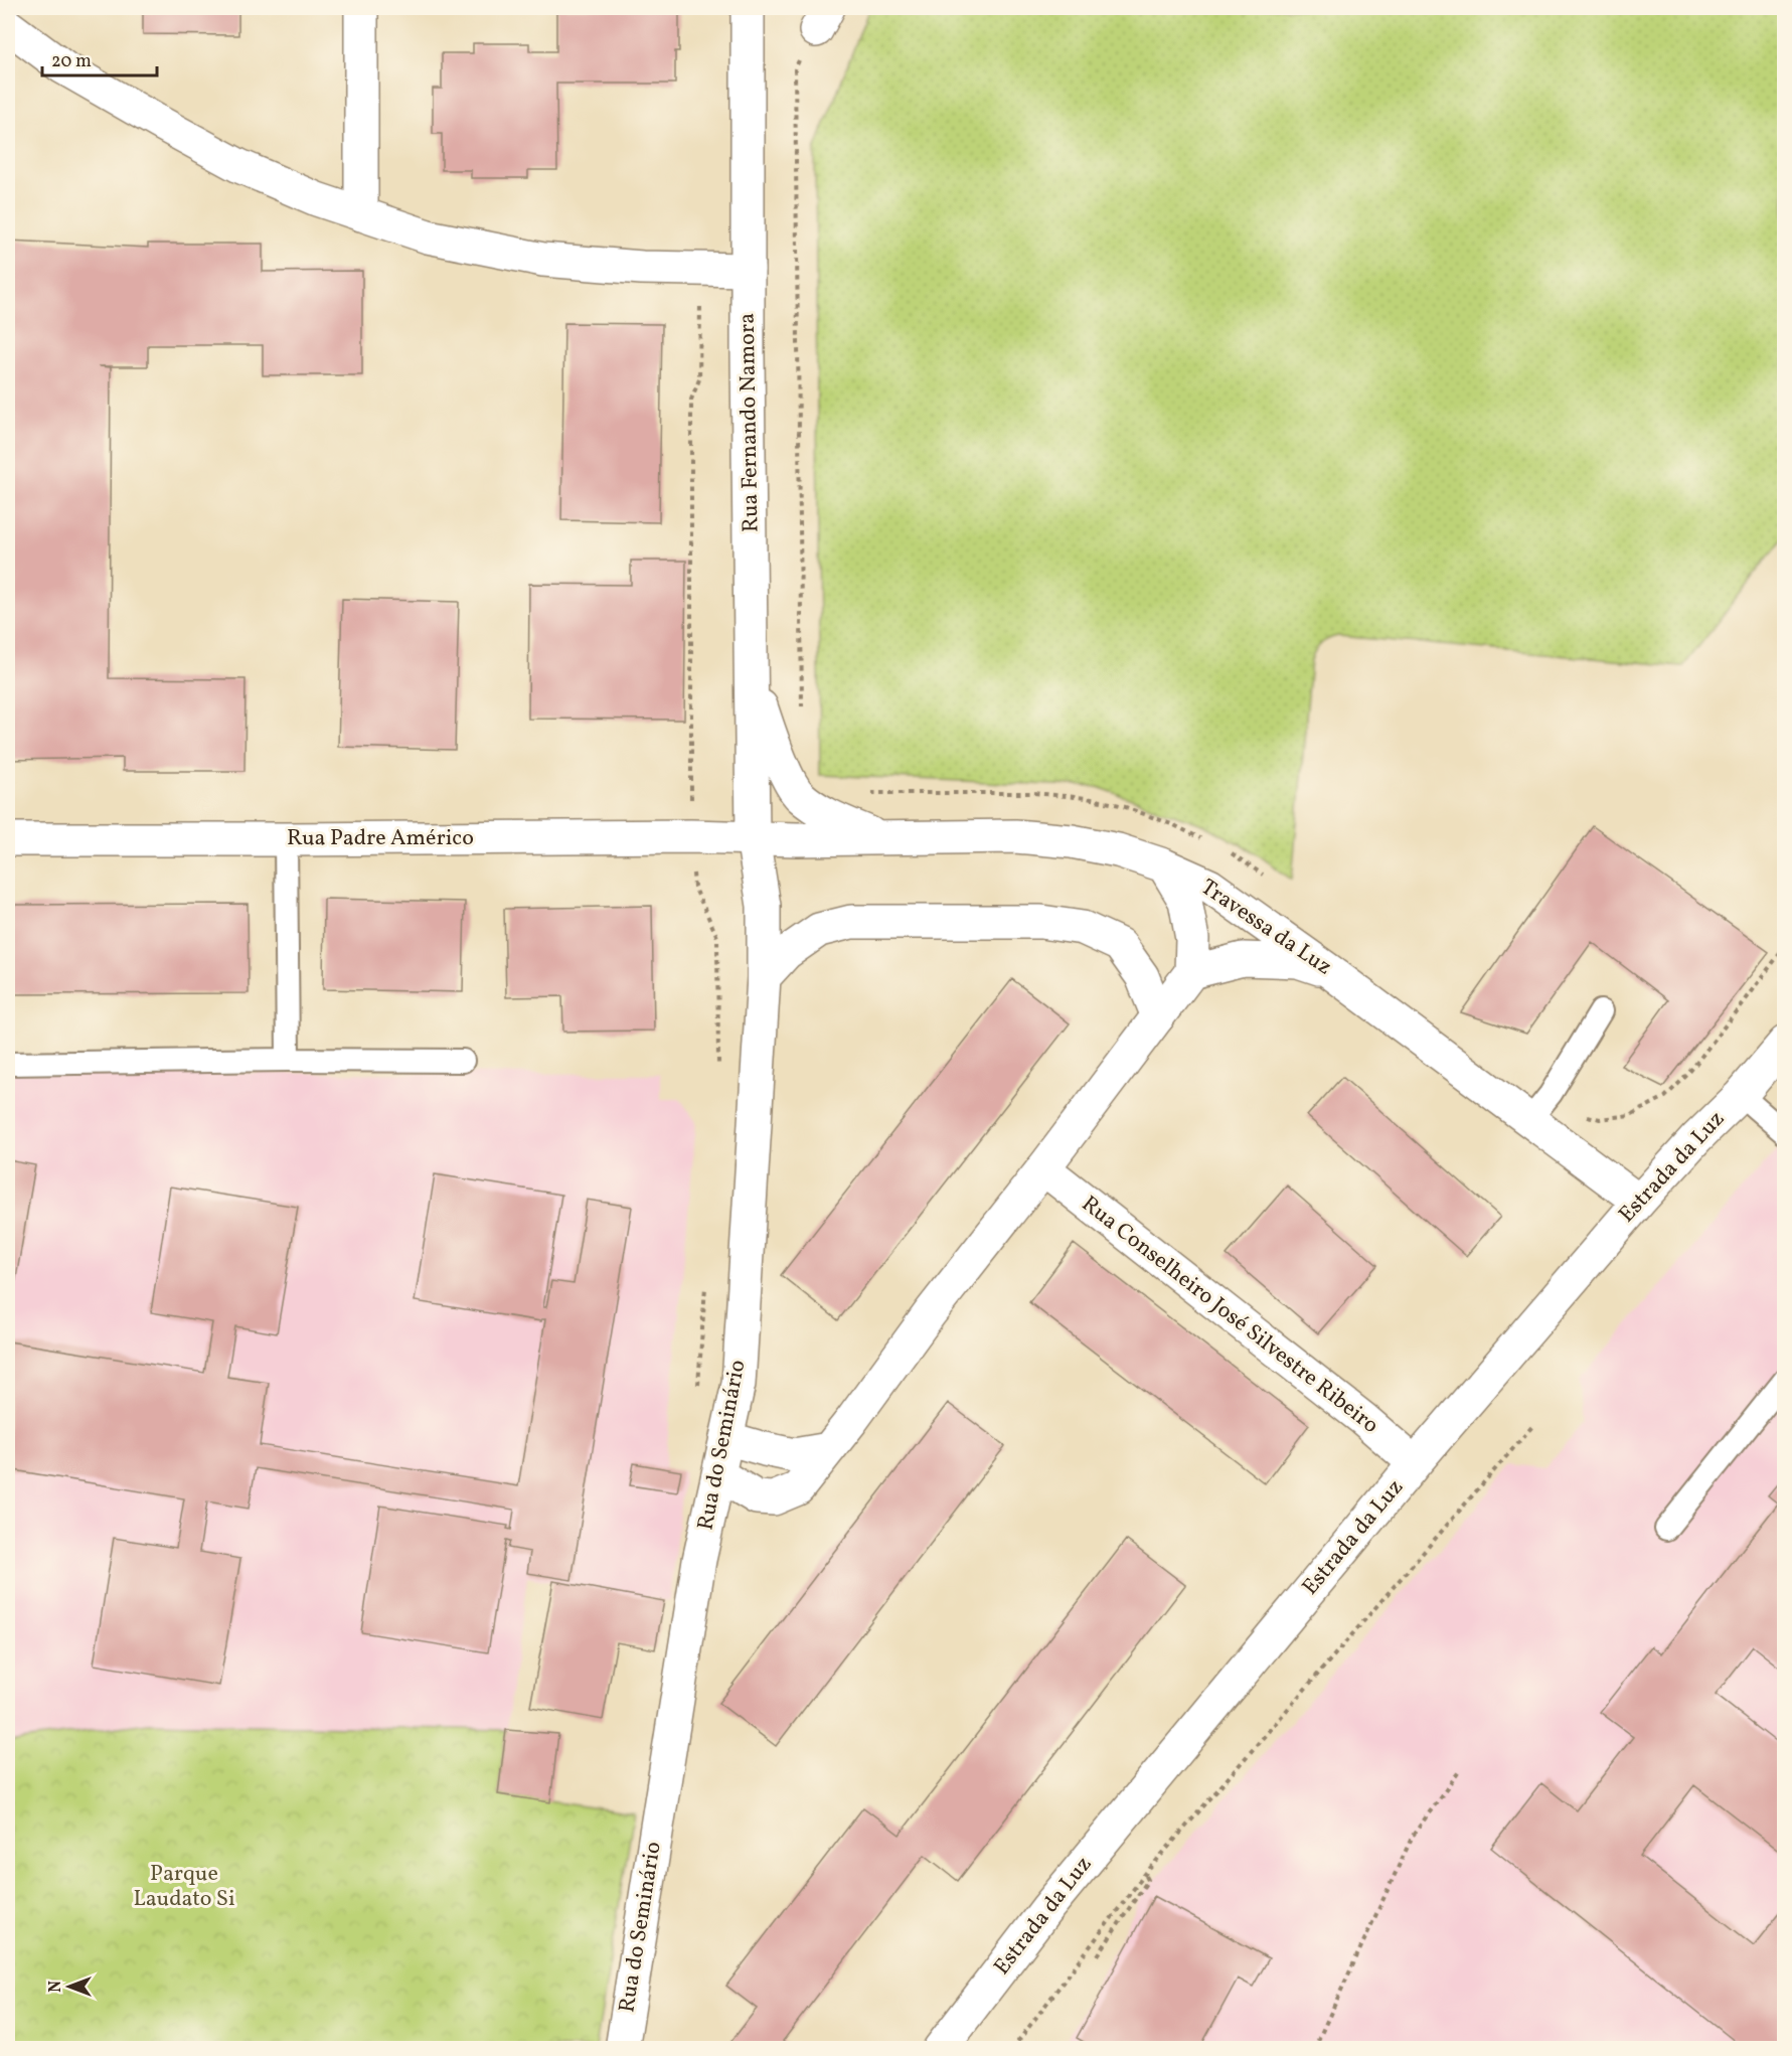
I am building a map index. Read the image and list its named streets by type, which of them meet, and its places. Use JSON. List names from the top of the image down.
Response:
{
  "streets": {
    "street": [
      "Rua Fernando Namora",
      "Rua Padre Américo",
      "Travessa da Luz",
      "Estrada da Luz",
      "Rua Conselheiro José Silvestre Ribeiro",
      "Rua do Seminário"
    ]
  },
  "crossings": [
    ["Rua Fernando Namora", "Rua Padre Américo"],
    ["Rua Fernando Namora", "Travessa da Luz"],
    ["Rua Fernando Namora", "Rua do Seminário"],
    ["Rua Padre Américo", "Travessa da Luz"],
    ["Rua Padre Américo", "Rua do Seminário"],
    ["Travessa da Luz", "Estrada da Luz"],
    ["Travessa da Luz", "Rua do Seminário"],
    ["Estrada da Luz", "Rua Conselheiro José Silvestre Ribeiro"]
  ],
  "parks": ["Parque Laudato Si"],
  "scale_bar": "20 m",
  "north": "left"
}
